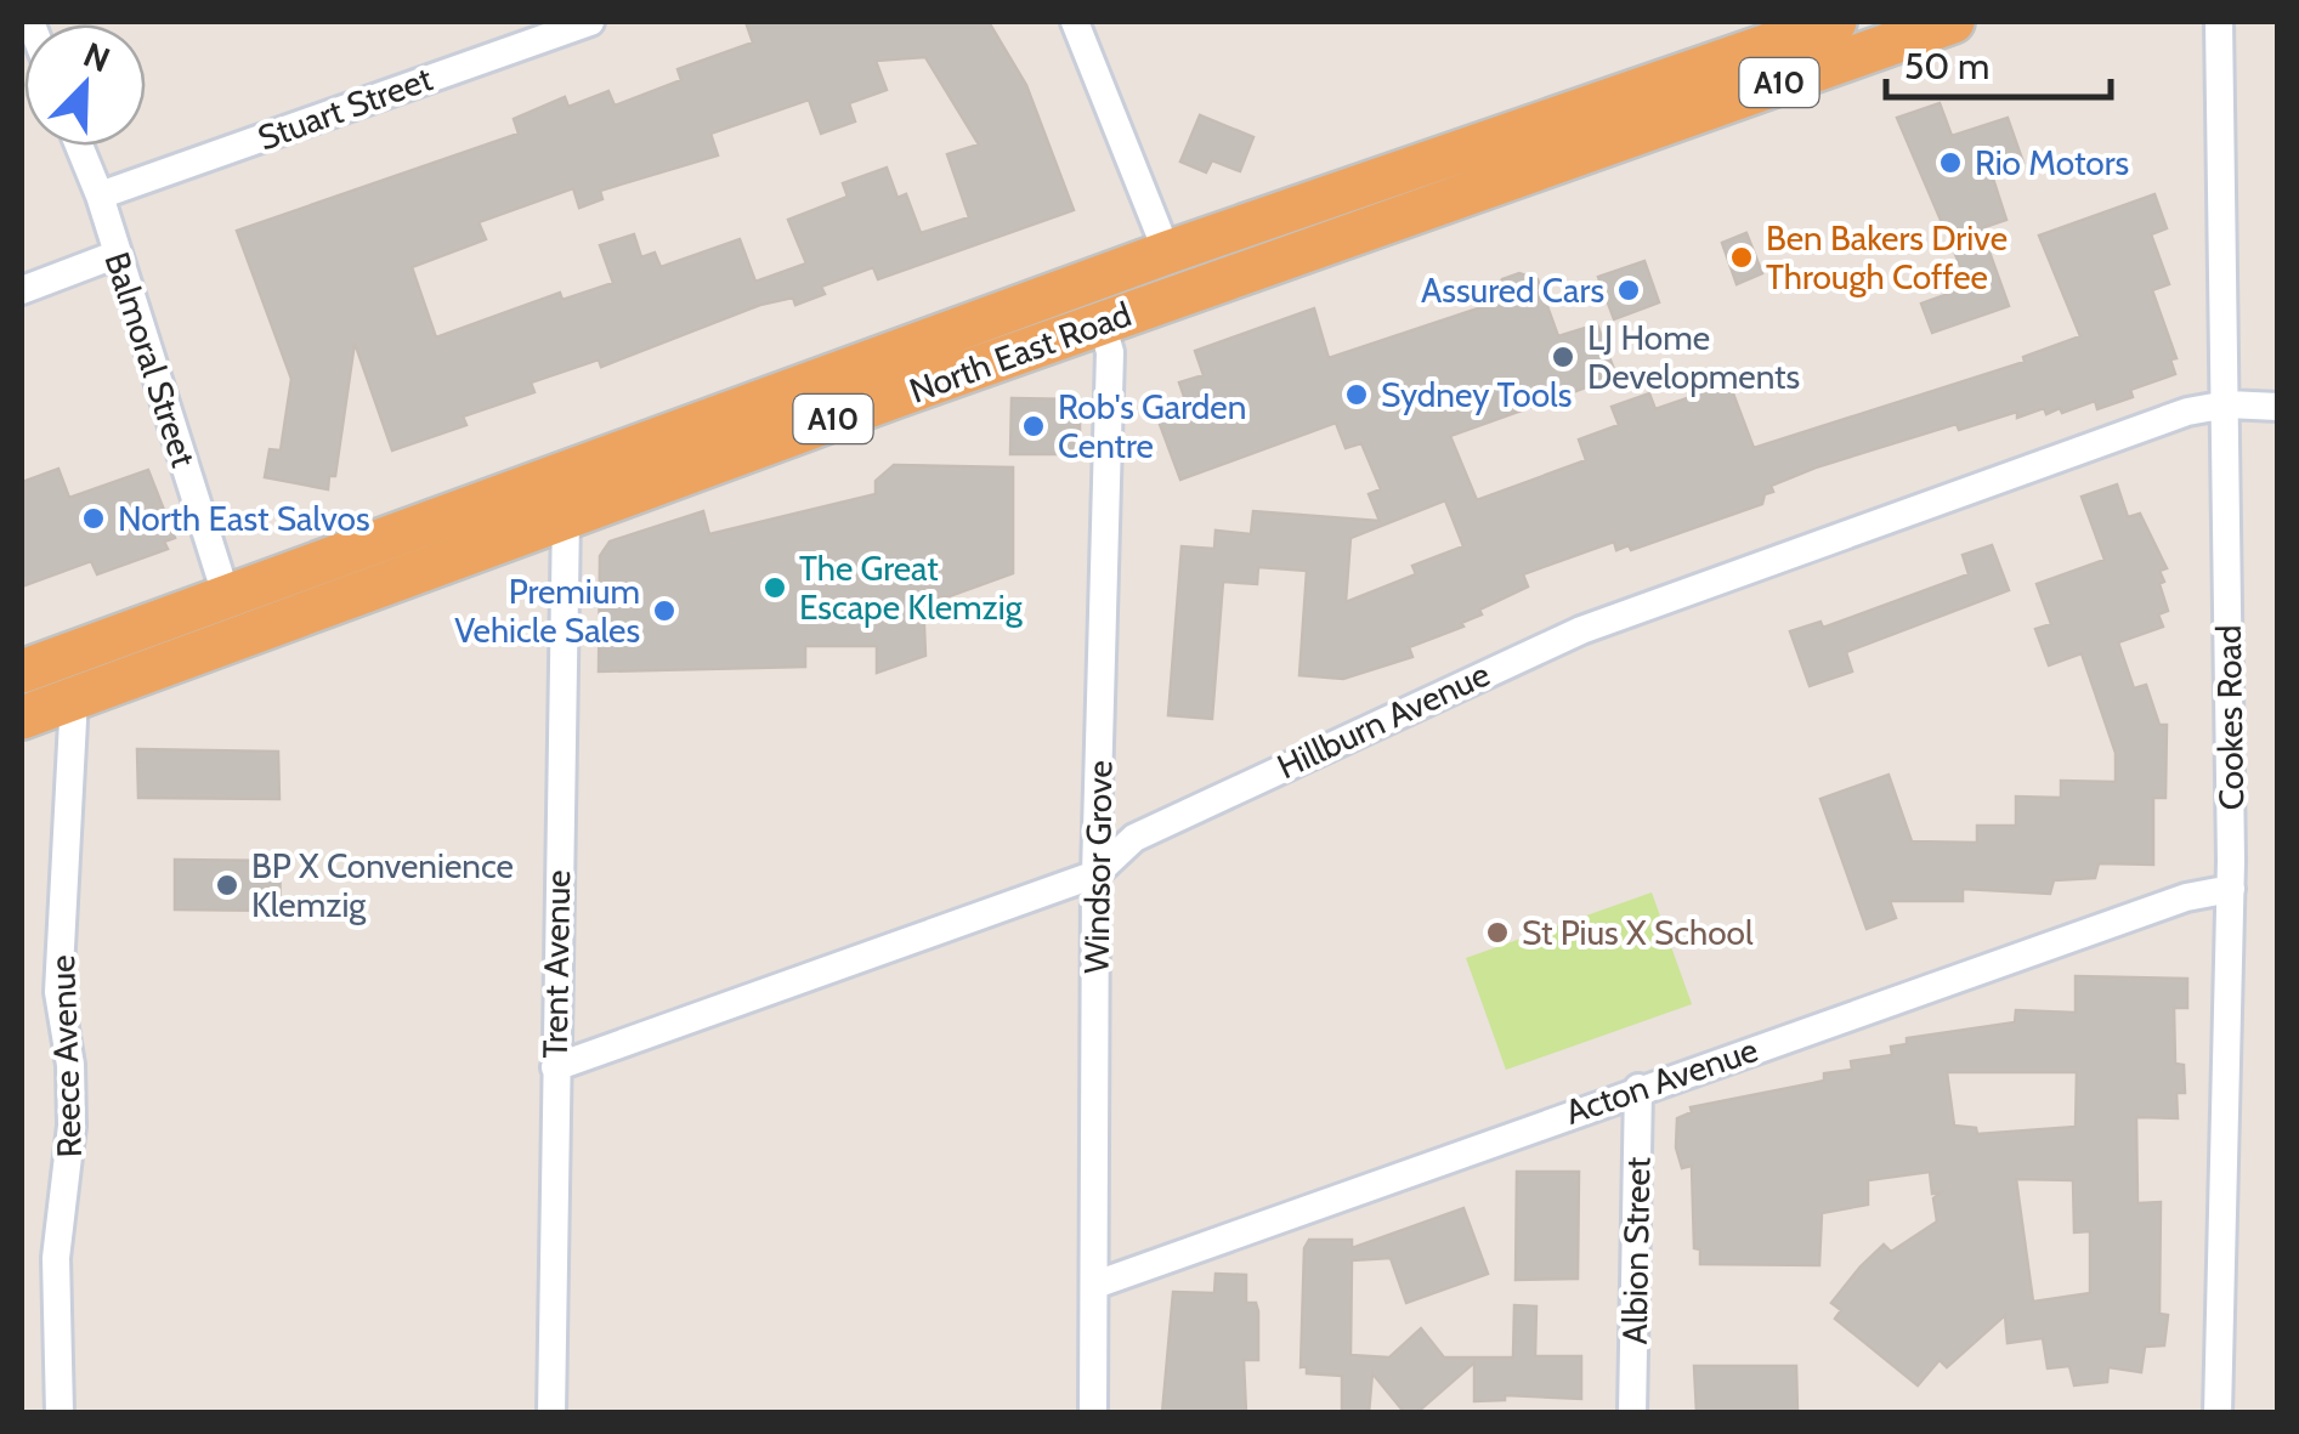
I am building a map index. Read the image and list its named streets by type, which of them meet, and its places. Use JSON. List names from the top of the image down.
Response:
{
  "streets": {
    "highway": ["A10", "North East Road"],
    "street": [
      "Stuart Street",
      "Balmoral Street",
      "Cookes Road",
      "Hillburn Avenue",
      "Windsor Grove",
      "Trent Avenue",
      "Reece Avenue",
      "Acton Avenue",
      "Albion Street"
    ]
  },
  "crossings": [
    ["Stuart Street", "Balmoral Street"],
    ["North East Road", "Balmoral Street"],
    ["North East Road", "Windsor Grove"],
    ["North East Road", "Trent Avenue"],
    ["North East Road", "Reece Avenue"],
    ["Cookes Road", "Hillburn Avenue"],
    ["Cookes Road", "Acton Avenue"],
    ["Hillburn Avenue", "Windsor Grove"],
    ["Hillburn Avenue", "Trent Avenue"],
    ["Windsor Grove", "Acton Avenue"],
    ["Acton Avenue", "Albion Street"]
  ],
  "places": [
    "Rio Motors",
    "Ben Bakers Drive Through Coffee",
    "Assured Cars",
    "LJ Home Developments",
    "Sydney Tools",
    "Rob's Garden Centre",
    "North East Salvos",
    "The Great Escape Klemzig",
    "Premium Vehicle Sales",
    "BP X Convenience Klemzig",
    "St Pius X School"
  ],
  "scale_bar": "50 m",
  "north": "top right"
}
